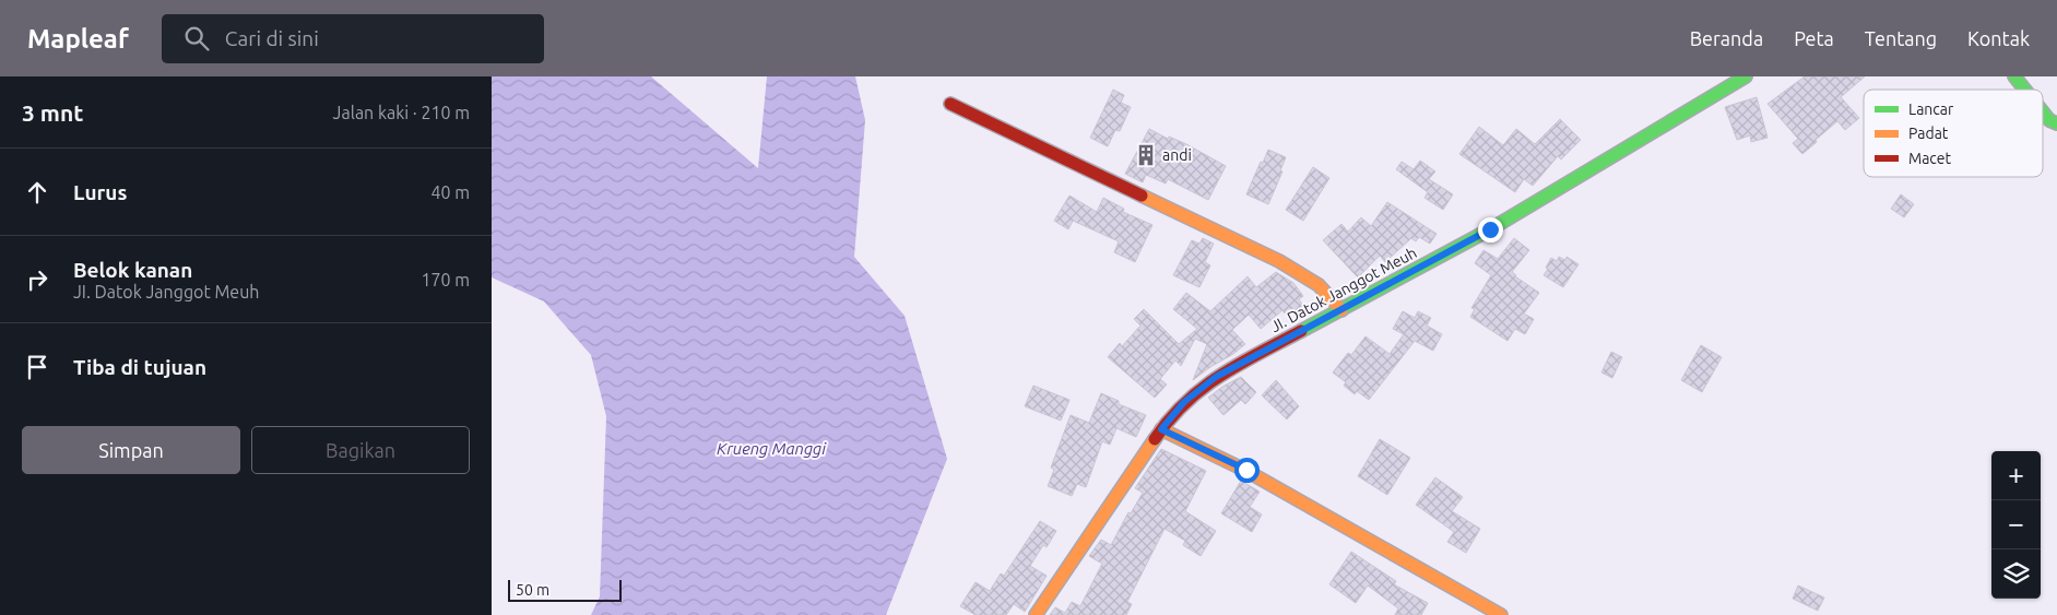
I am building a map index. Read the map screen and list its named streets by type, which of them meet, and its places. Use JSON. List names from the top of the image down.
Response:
{
  "streets": {
    "street": ["JI. Datok Janggot Meuh"]
  },
  "water": ["Krueng Manggi"],
  "places": {
    "building": ["andi"]
  },
  "legend": ["Lancar", "Padat", "Macet"],
  "scale_bar": "50 m",
  "page": {
    "header": "Mapleaf",
    "search": "Cari di sini",
    "nav": [
      "Beranda",
      "Peta",
      "Tentang",
      "Kontak"
    ],
    "heading": ["3 mnt", "Jalan kaki · 210 m"],
    "list": [
      ["Lurus", "40 m"],
      ["Belok kanan", "JI. Datok Janggot Meuh", "170 m"],
      "Tiba di tujuan"
    ],
    "buttons": ["Simpan", "Bagikan"],
    "map_buttons": ["+", "−"],
    "scale": "50 m"
  }
}
